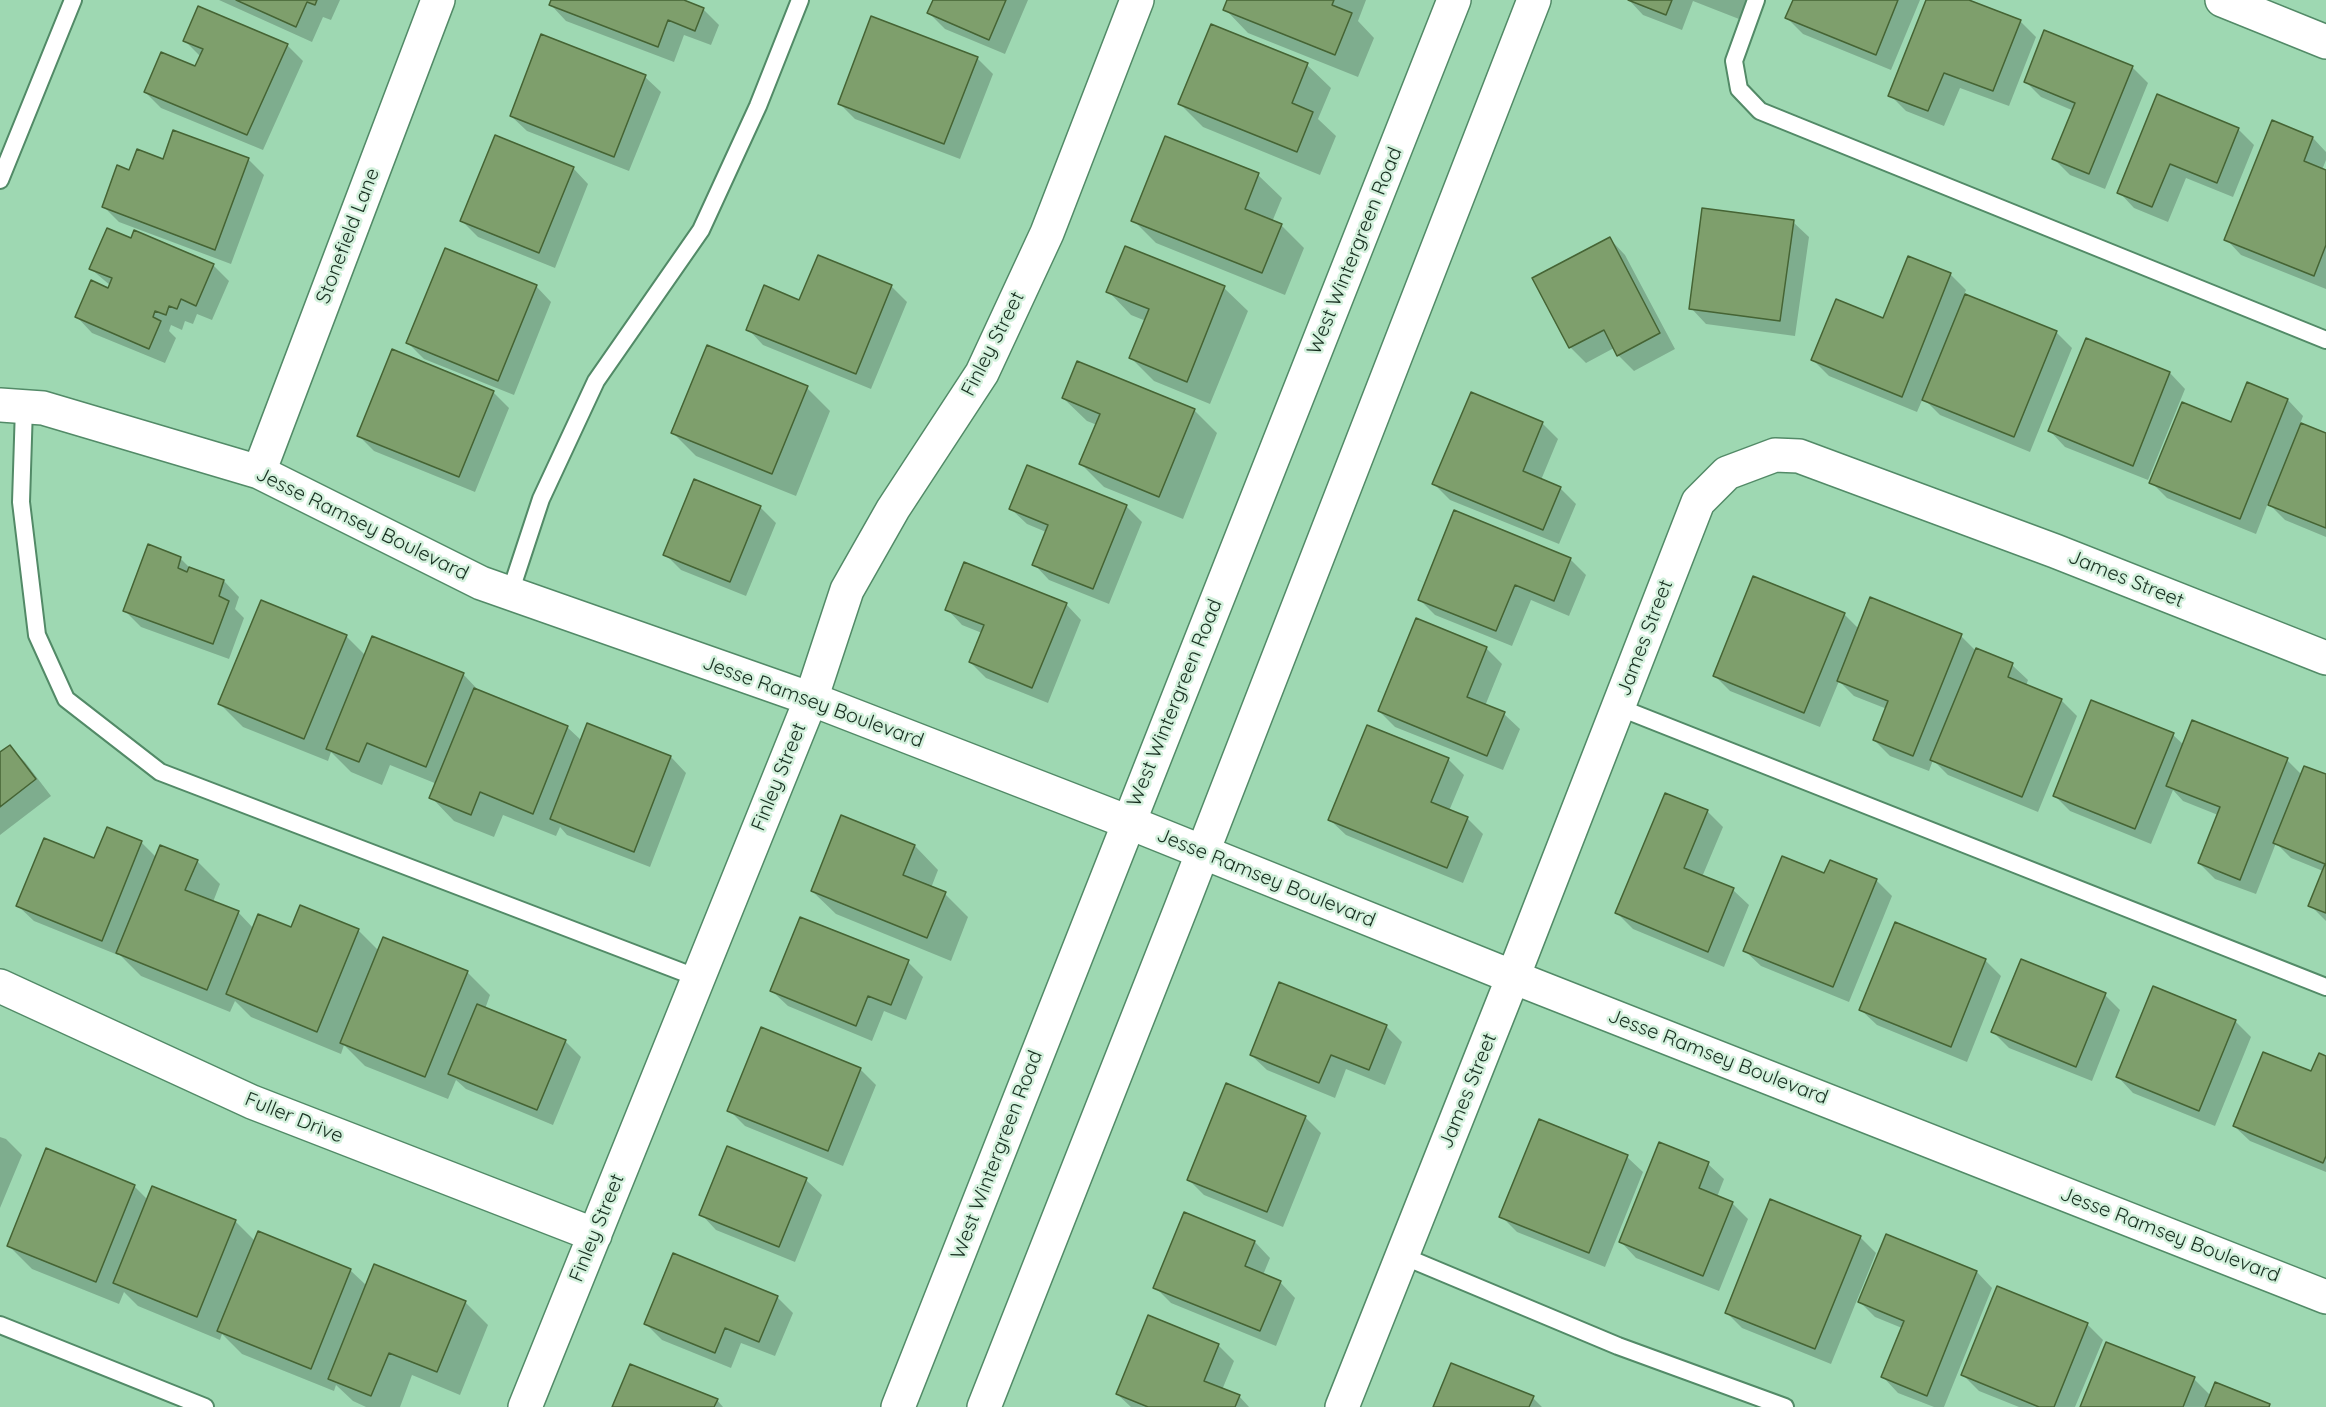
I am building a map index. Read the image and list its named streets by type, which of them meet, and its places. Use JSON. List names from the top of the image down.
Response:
{
  "streets": {
    "street": [
      "Stonefield Lane",
      "West Wintergreen Road",
      "Finley Street",
      "Jesse Ramsey Boulevard",
      "James Street",
      "Fuller Drive"
    ]
  },
  "crossings": [
    ["Stonefield Lane", "Jesse Ramsey Boulevard"],
    ["West Wintergreen Road", "Jesse Ramsey Boulevard"],
    ["Finley Street", "Jesse Ramsey Boulevard"],
    ["Finley Street", "Fuller Drive"],
    ["Jesse Ramsey Boulevard", "James Street"]
  ]
}
